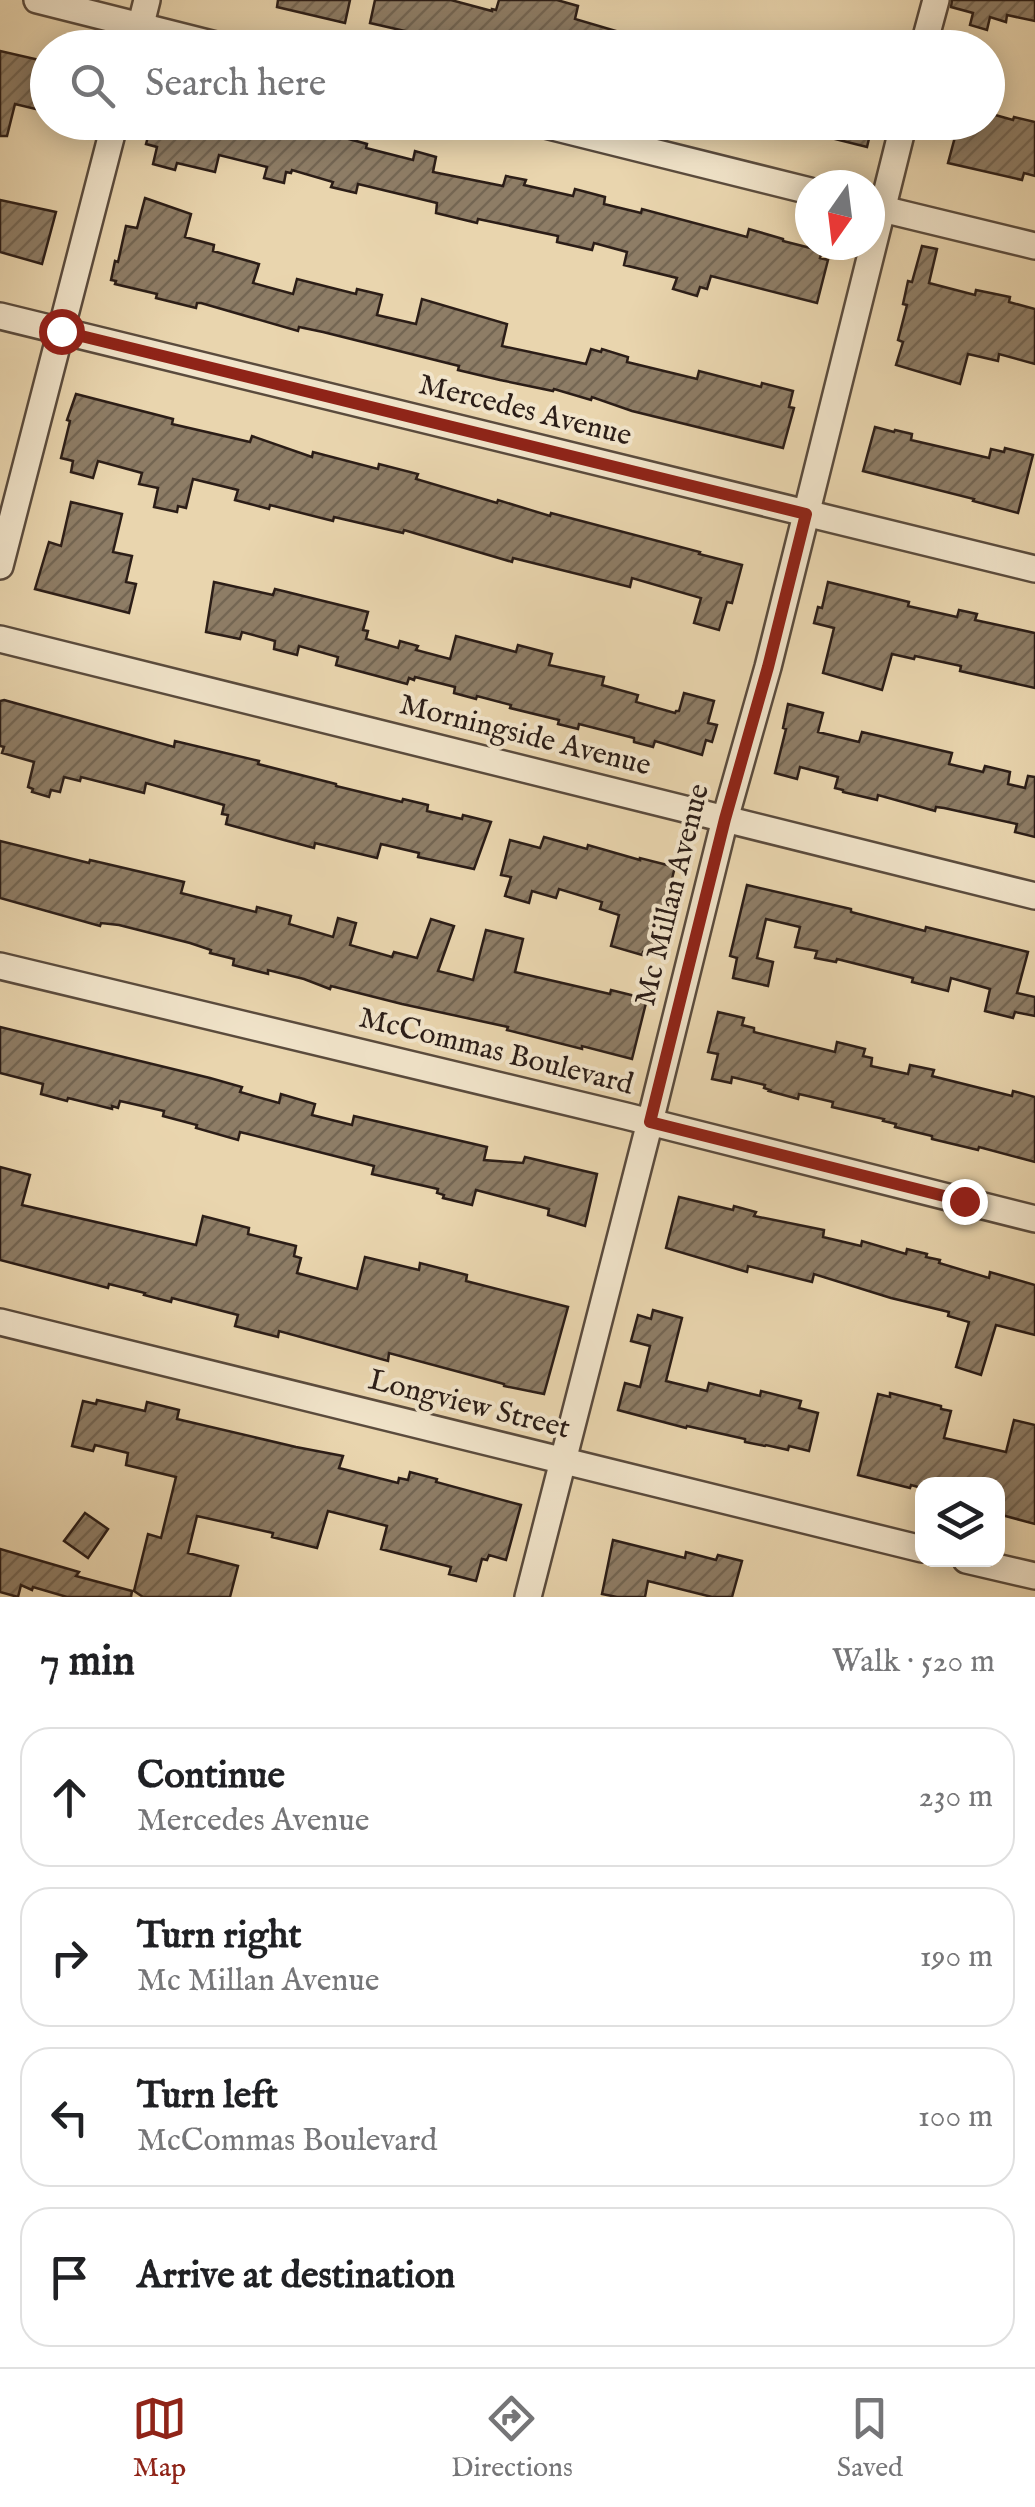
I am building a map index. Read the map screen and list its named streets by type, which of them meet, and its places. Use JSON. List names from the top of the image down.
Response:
{
  "streets": {
    "street": [
      "Mercedes Avenue",
      "Morningside Avenue",
      "Mc Millan Avenue",
      "McCommas Boulevard",
      "Longview Street"
    ]
  },
  "crossings": [
    ["Mercedes Avenue", "Mc Millan Avenue"],
    ["Morningside Avenue", "Mc Millan Avenue"],
    ["Mc Millan Avenue", "McCommas Boulevard"],
    ["Mc Millan Avenue", "Longview Street"]
  ],
  "north": "bottom",
  "page": {
    "search": "Search here",
    "heading": ["7 min", "Walk · 520 m"],
    "list": [
      ["Continue", "Mercedes Avenue", "230 m"],
      ["Turn right", "Mc Millan Avenue", "190 m"],
      ["Turn left", "McCommas Boulevard", "100 m"],
      "Arrive at destination"
    ],
    "nav": ["Map", "Directions", "Saved"]
  }
}
